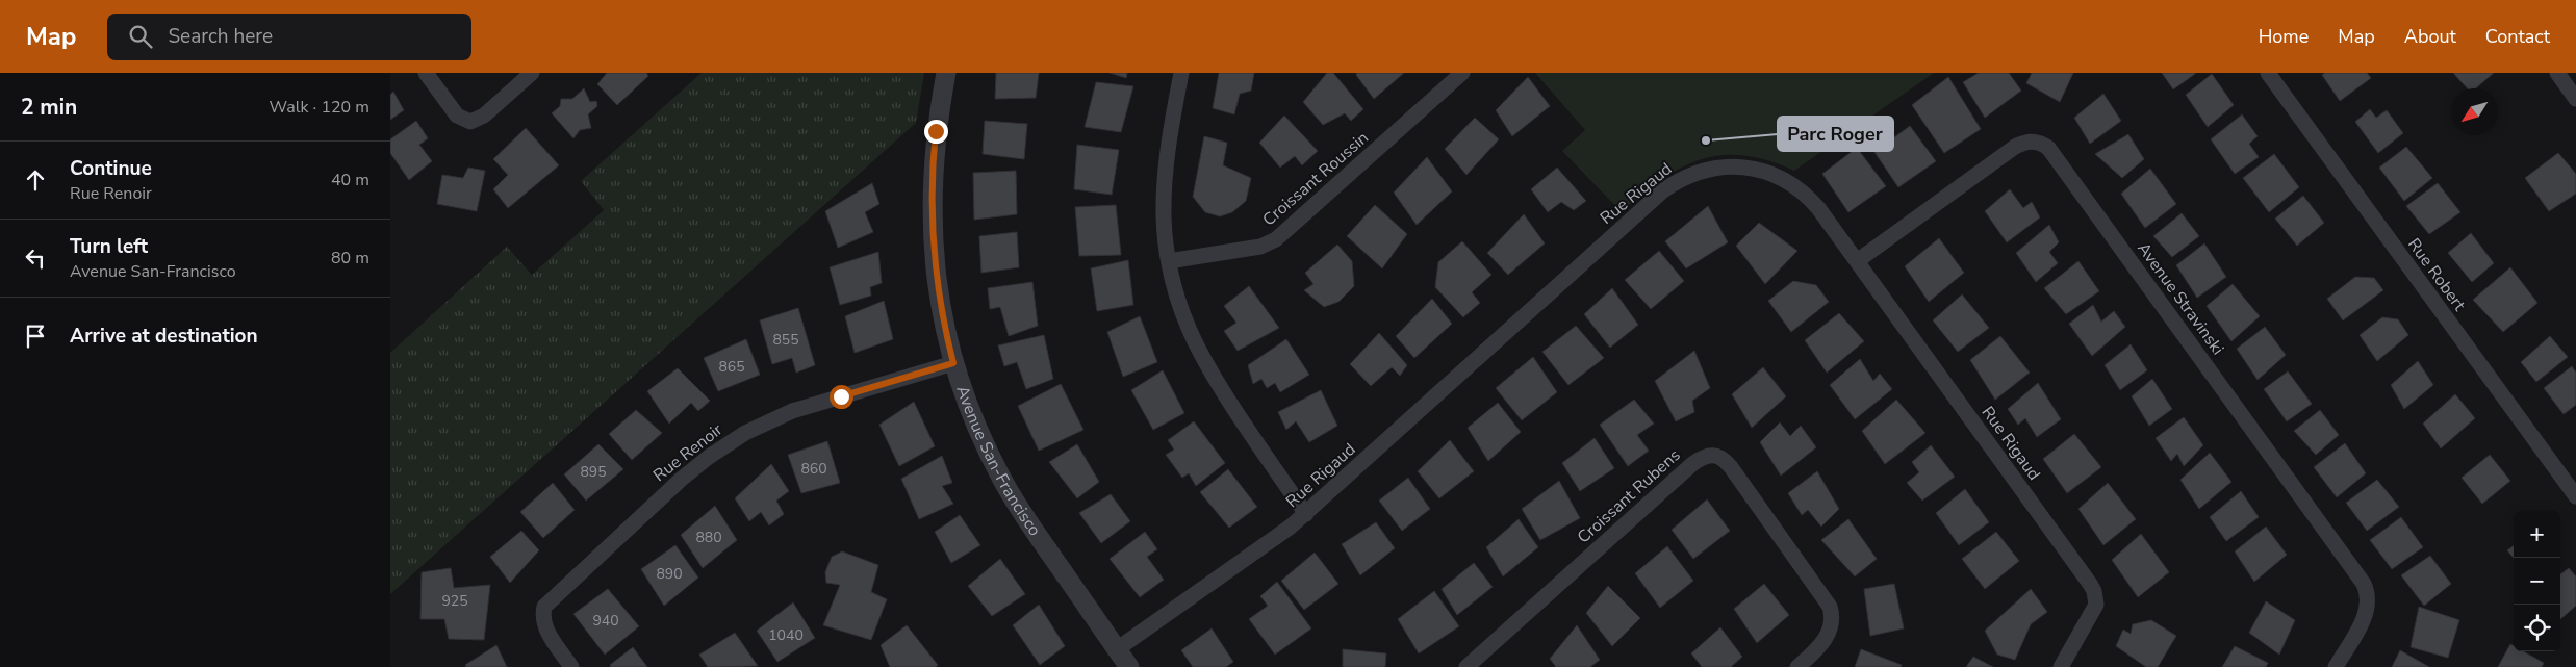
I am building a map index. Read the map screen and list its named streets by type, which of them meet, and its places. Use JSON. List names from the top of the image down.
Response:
{
  "streets": {
    "street": [
      "Croissant Roussin",
      "Rue Rigaud",
      "Rue Robert",
      "Avenue Stravinski",
      "Rue Renoir",
      "Avenue San-Francisco",
      "Croissant Rubens"
    ]
  },
  "crossings": [
    ["Rue Rigaud", "Avenue Stravinski"],
    ["Rue Rigaud", "Avenue San-Francisco"],
    ["Rue Renoir", "Avenue San-Francisco"]
  ],
  "places": ["Parc Roger"],
  "house_numbers": [
    "855",
    "865",
    "860",
    "895",
    "880",
    "890",
    "925",
    "940",
    "1040"
  ],
  "north": "bottom left",
  "page": {
    "header": "Map",
    "search": "Search here",
    "nav": [
      "Home",
      "Map",
      "About",
      "Contact"
    ],
    "heading": ["2 min", "Walk · 120 m"],
    "list": [
      ["Continue", "Rue Renoir", "40 m"],
      ["Turn left", "Avenue San-Francisco", "80 m"],
      "Arrive at destination"
    ],
    "map_buttons": ["+", "−"]
  }
}
